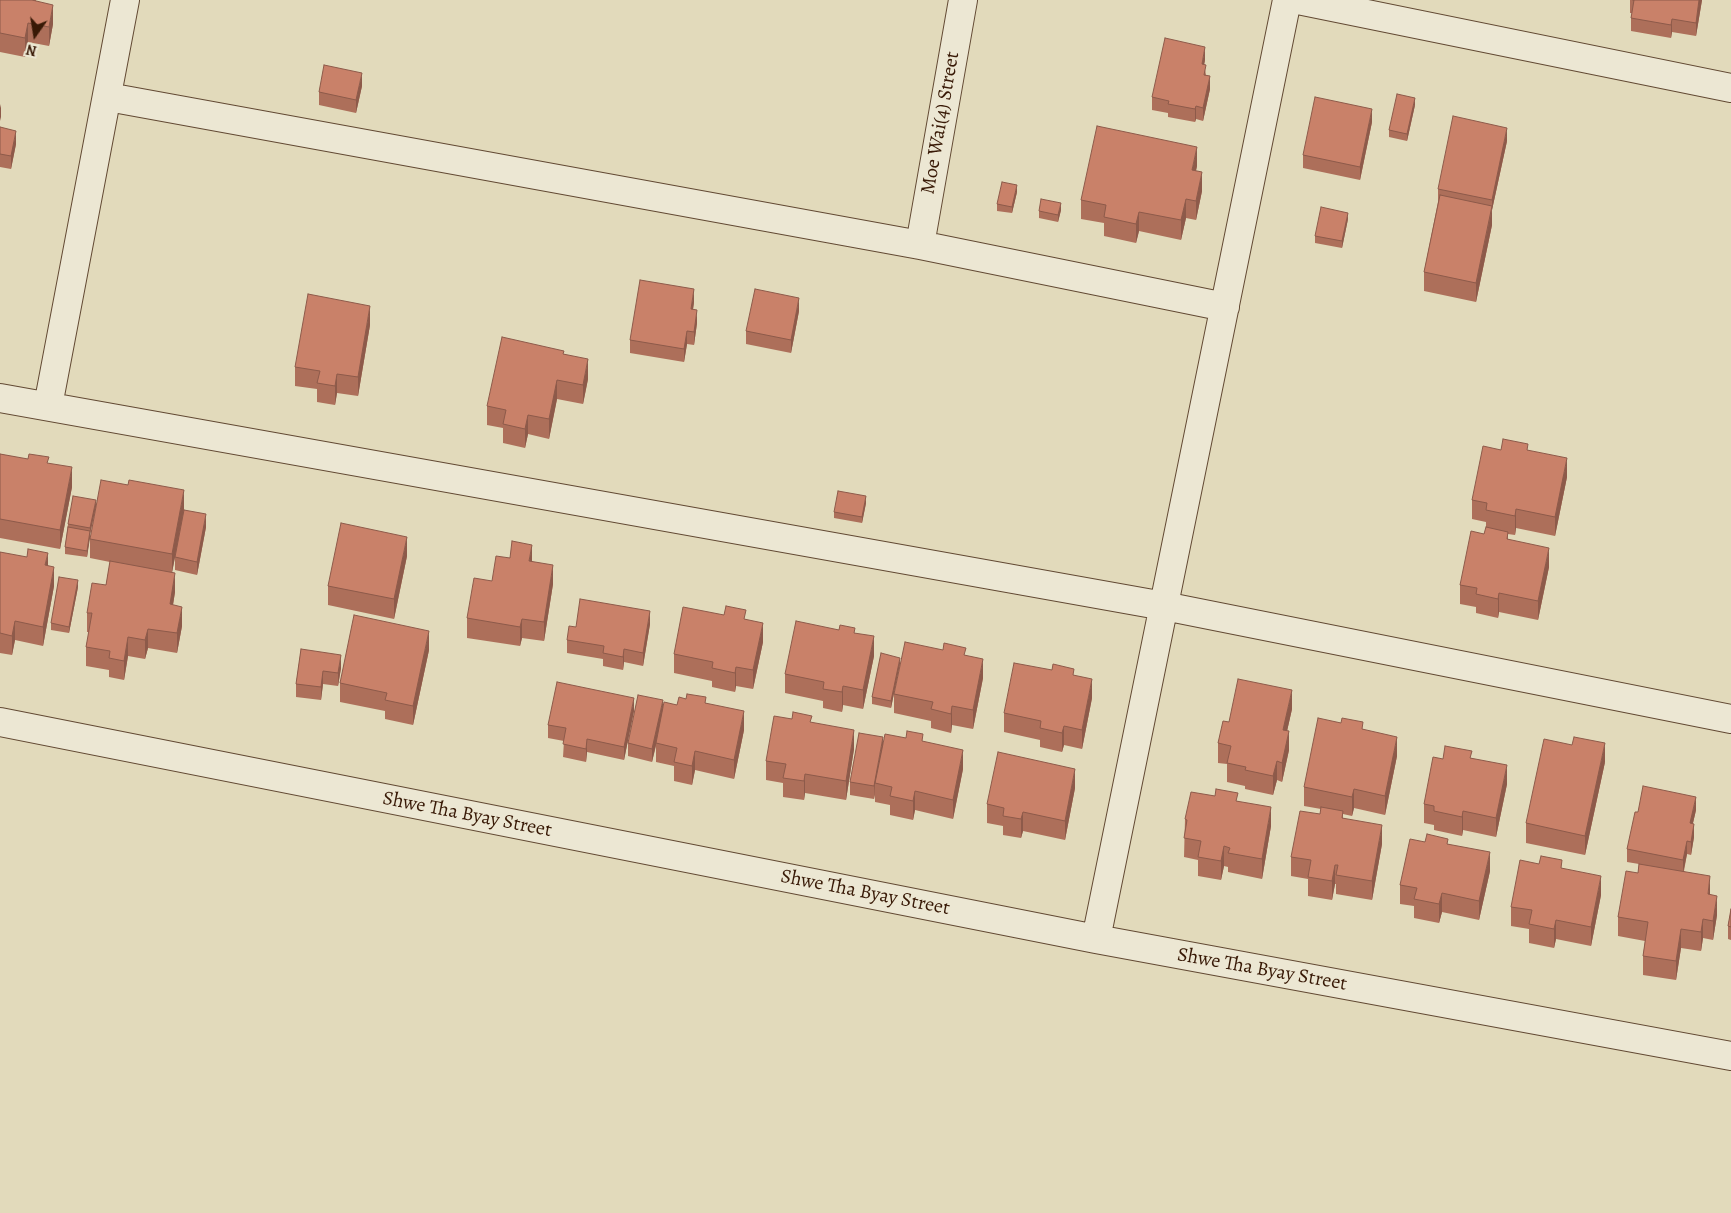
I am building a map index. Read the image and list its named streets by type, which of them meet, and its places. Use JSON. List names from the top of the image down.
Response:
{
  "streets": {
    "street": ["Moe Wai(4) Street", "Shwe Tha Byay Street"]
  },
  "north": "bottom"
}
